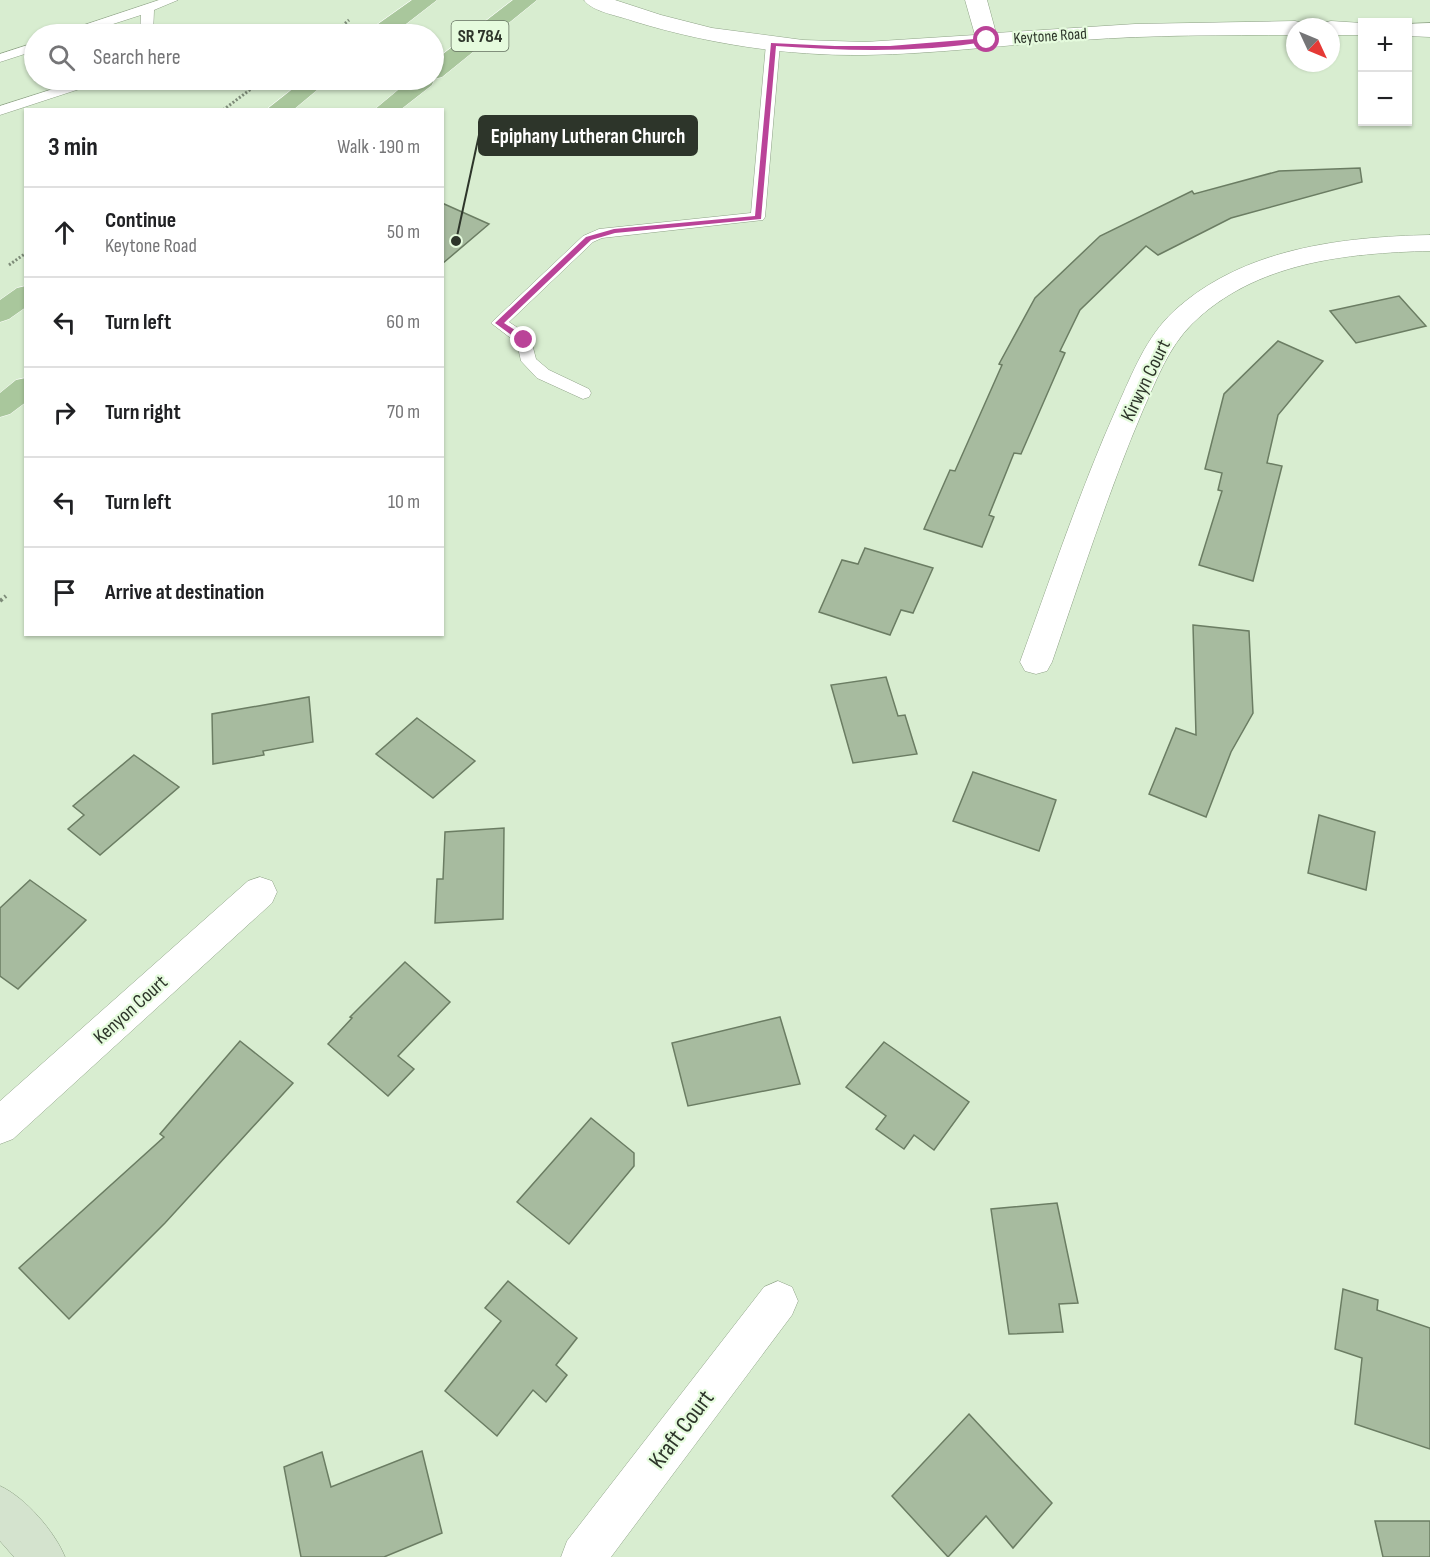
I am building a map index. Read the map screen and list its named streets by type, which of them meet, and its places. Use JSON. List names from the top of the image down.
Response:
{
  "streets": {
    "main road": ["SR 784"],
    "street": [
      "Keytone Road",
      "Kirwyn Court",
      "Kenyon Court",
      "Kraft Court"
    ]
  },
  "places": ["Epiphany Lutheran Church"],
  "north": "bottom right",
  "page": {
    "map_buttons": ["+", "−"],
    "search": "Search here",
    "heading": ["3 min", "Walk · 190 m"],
    "list": [
      ["Continue", "Keytone Road", "50 m"],
      ["Turn left", "60 m"],
      ["Turn right", "70 m"],
      ["Turn left", "10 m"],
      "Arrive at destination"
    ]
  }
}
